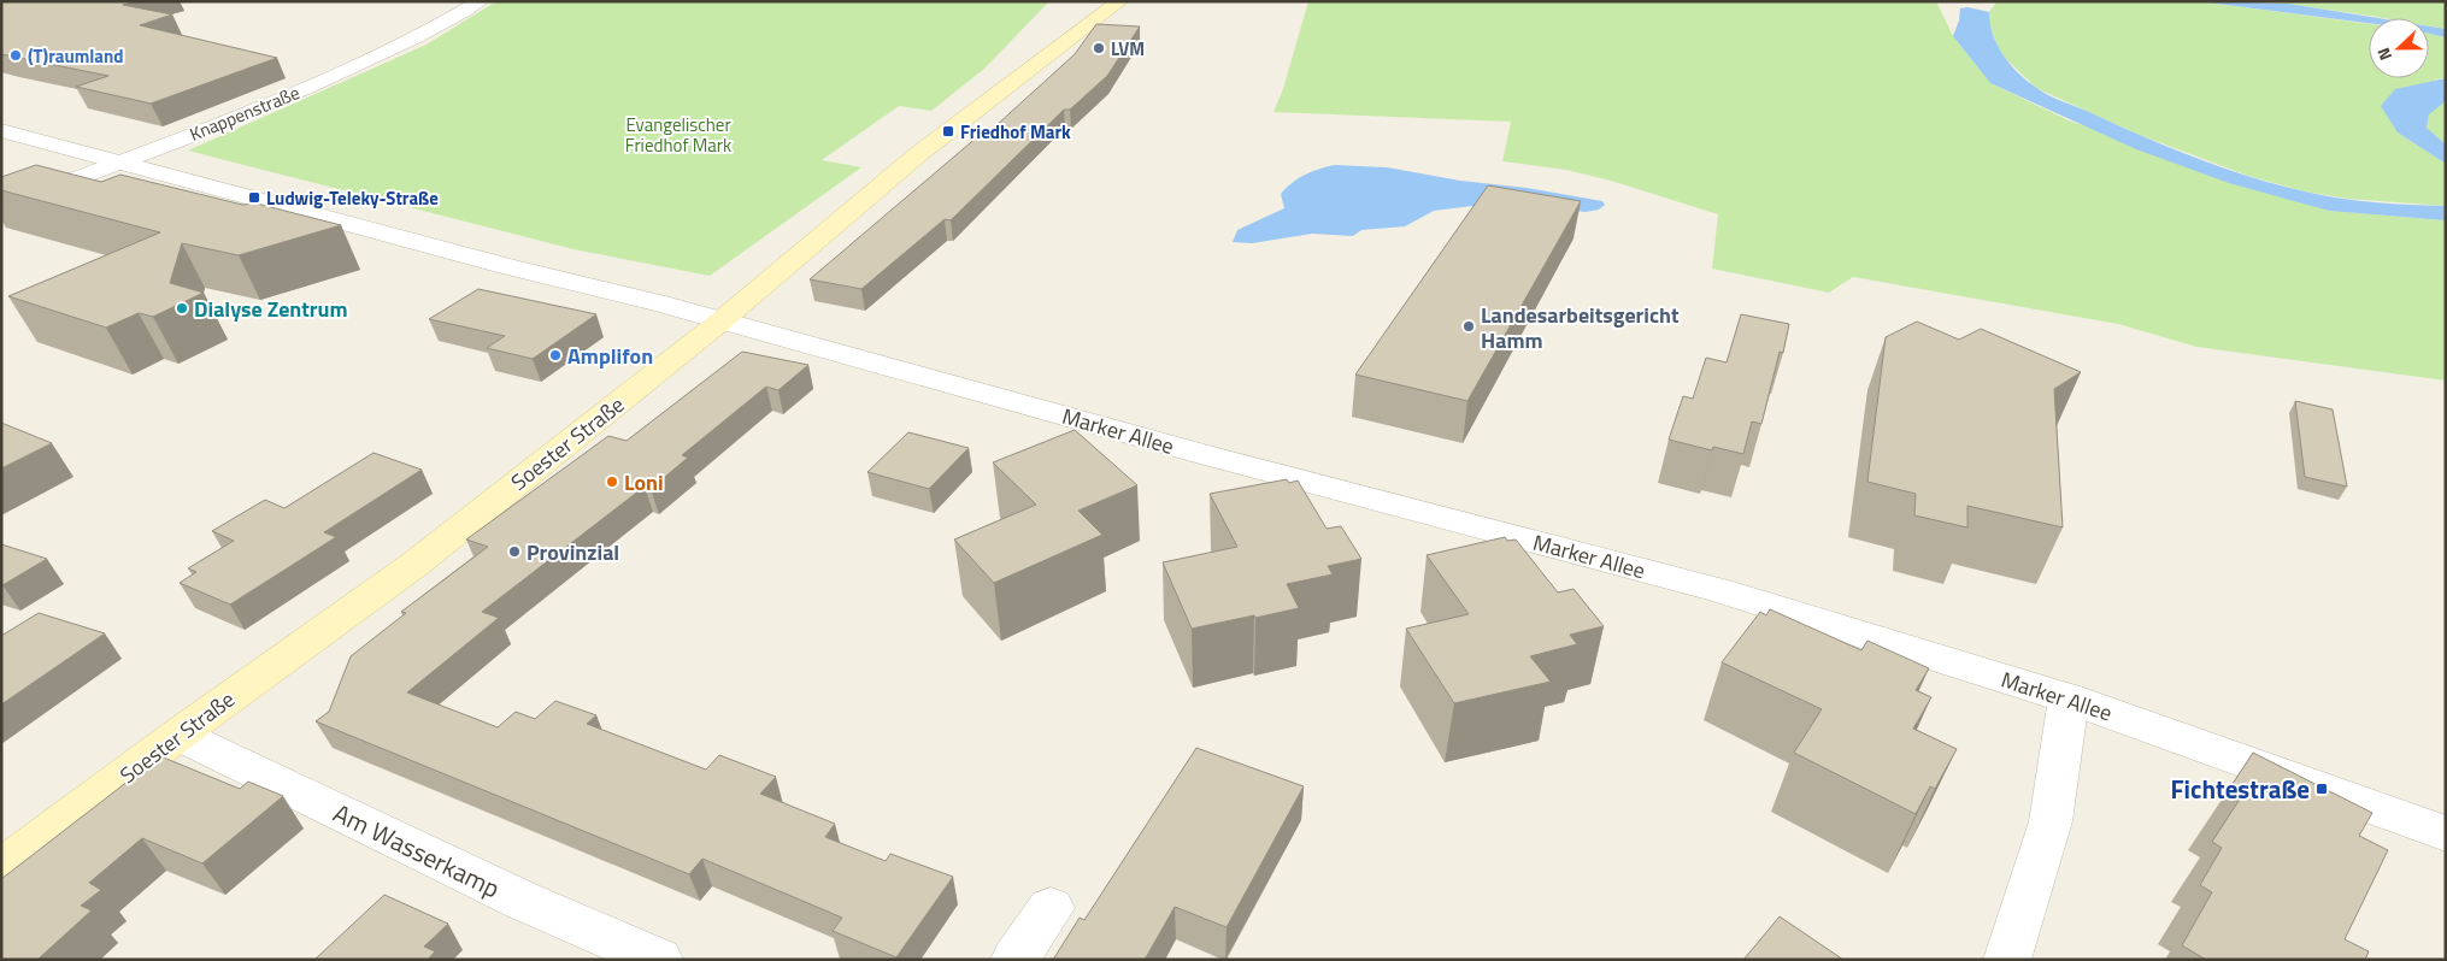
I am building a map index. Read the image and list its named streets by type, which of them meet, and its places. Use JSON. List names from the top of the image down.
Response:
{
  "streets": {
    "main road": ["Soester Straße"],
    "street": ["Knappenstraße", "Marker Allee", "Am Wasserkamp"]
  },
  "crossings": [
    ["Marker Allee", "Soester Straße"],
    ["Soester Straße", "Am Wasserkamp"]
  ],
  "parks": ["Evangelischer Friedhof Mark"],
  "places": {
    "other": [
      "LVM",
      "(T)raumland",
      "Dialyse Zentrum",
      "Landesarbeitsgericht Hamm",
      "Amplifon",
      "Loni",
      "Provinzial"
    ],
    "transit": ["Friedhof Mark", "Ludwig-Teleky-Straße", "Fichtestraße"]
  },
  "north": "left"
}
